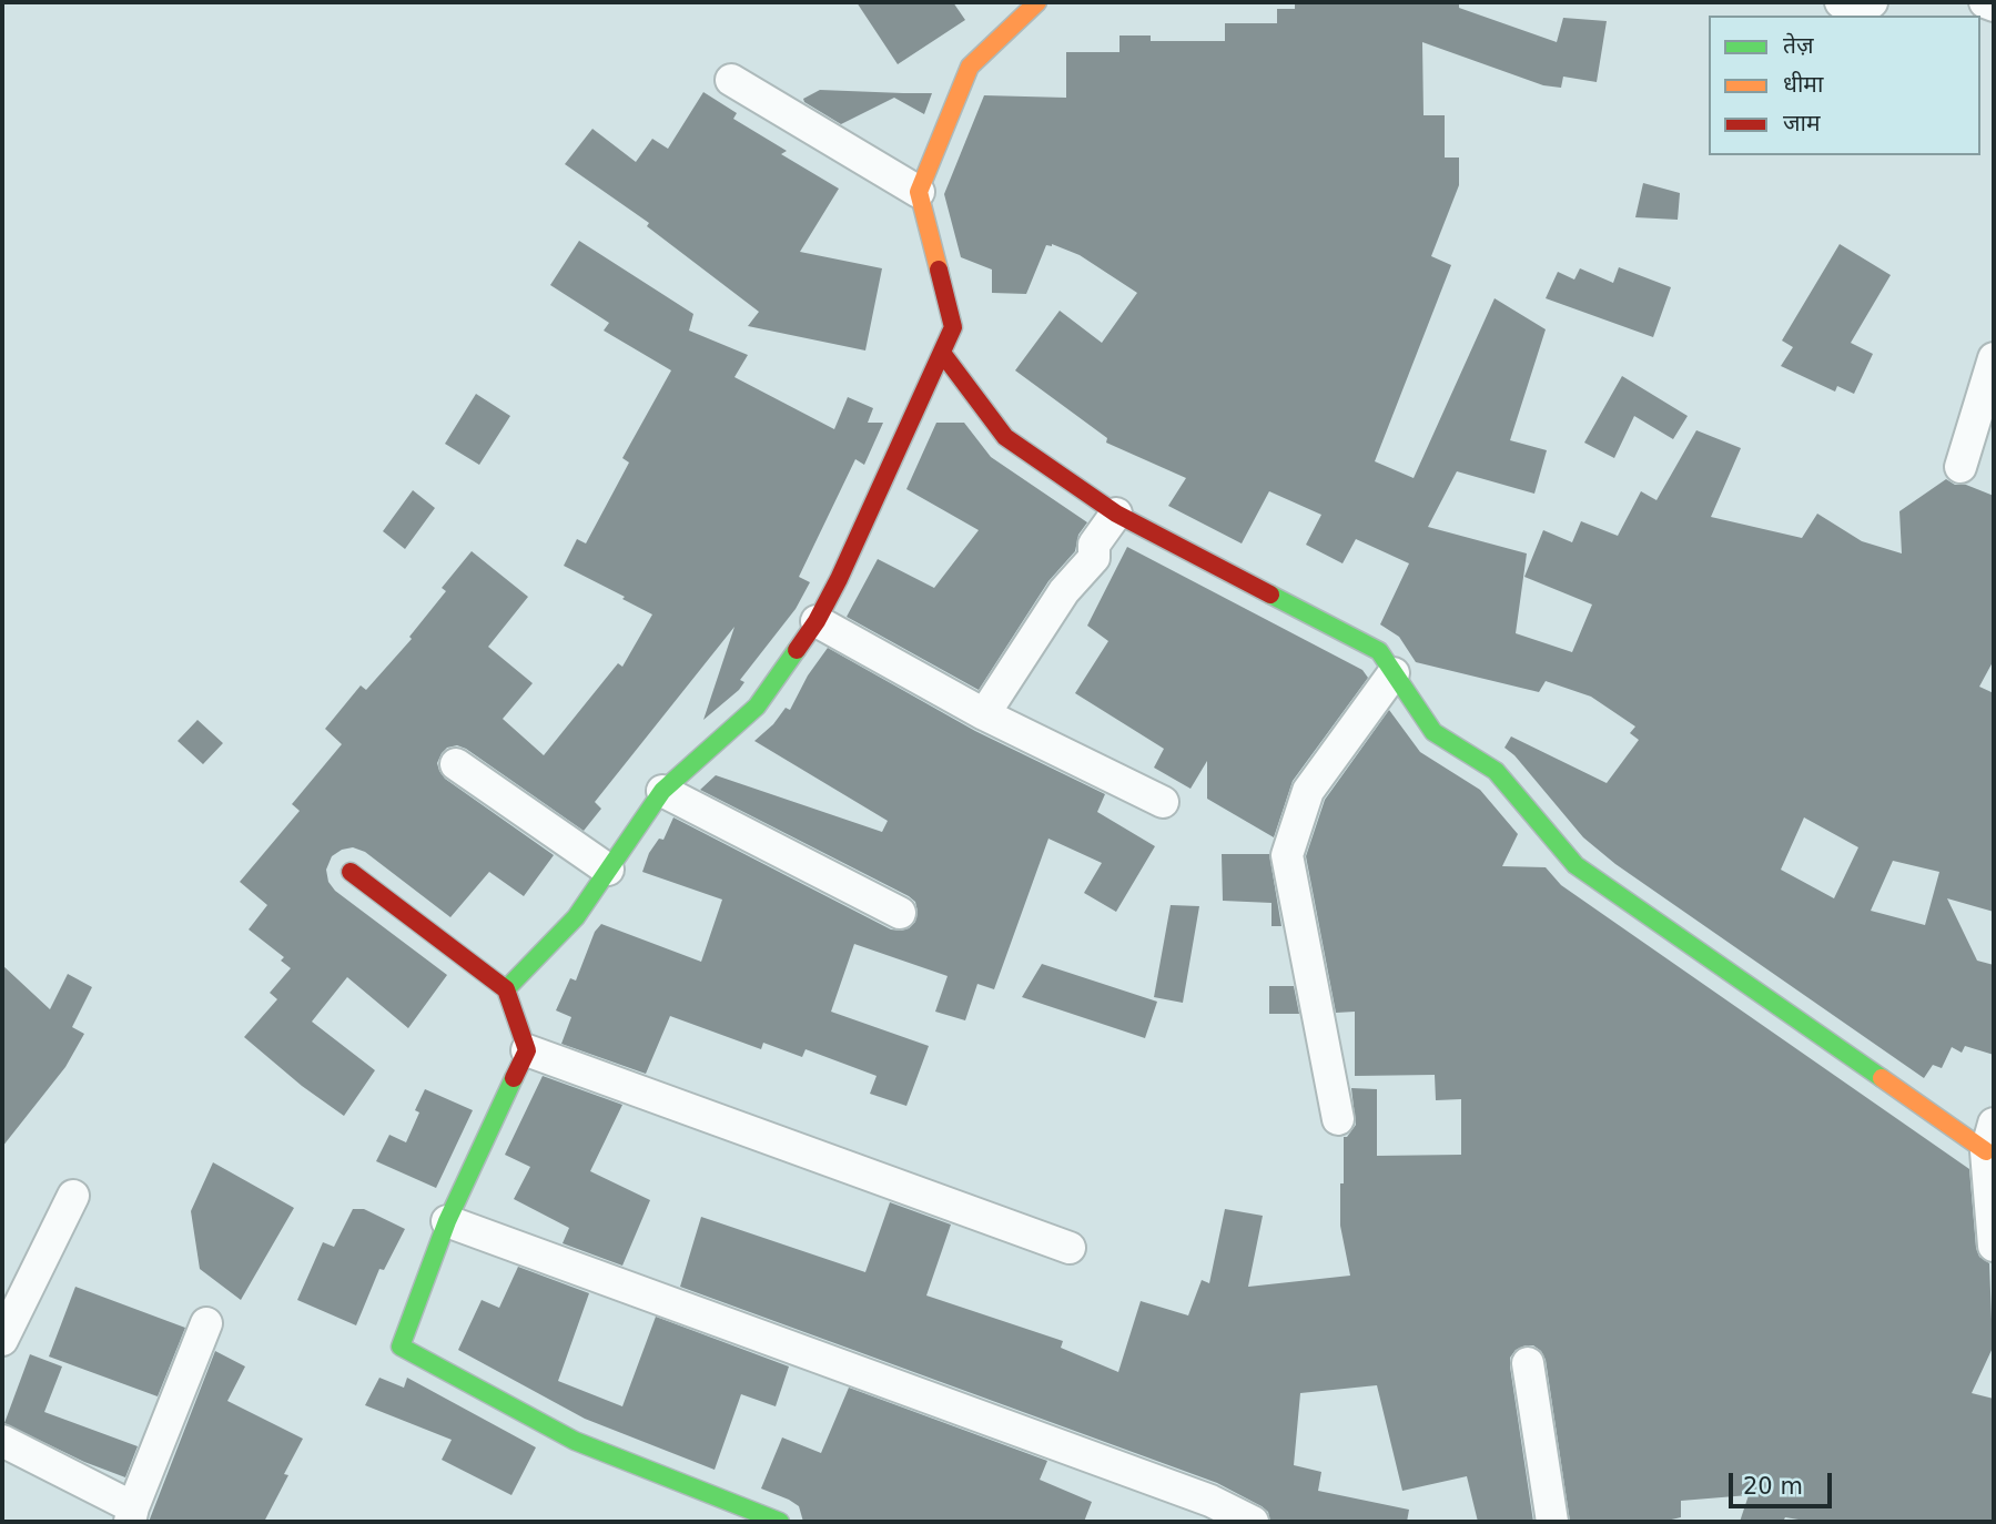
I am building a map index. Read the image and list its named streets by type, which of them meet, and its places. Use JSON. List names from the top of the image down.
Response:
{
  "legend": ["तेज़", "धीमा", "जाम"],
  "scale_bar": "20 m"
}
